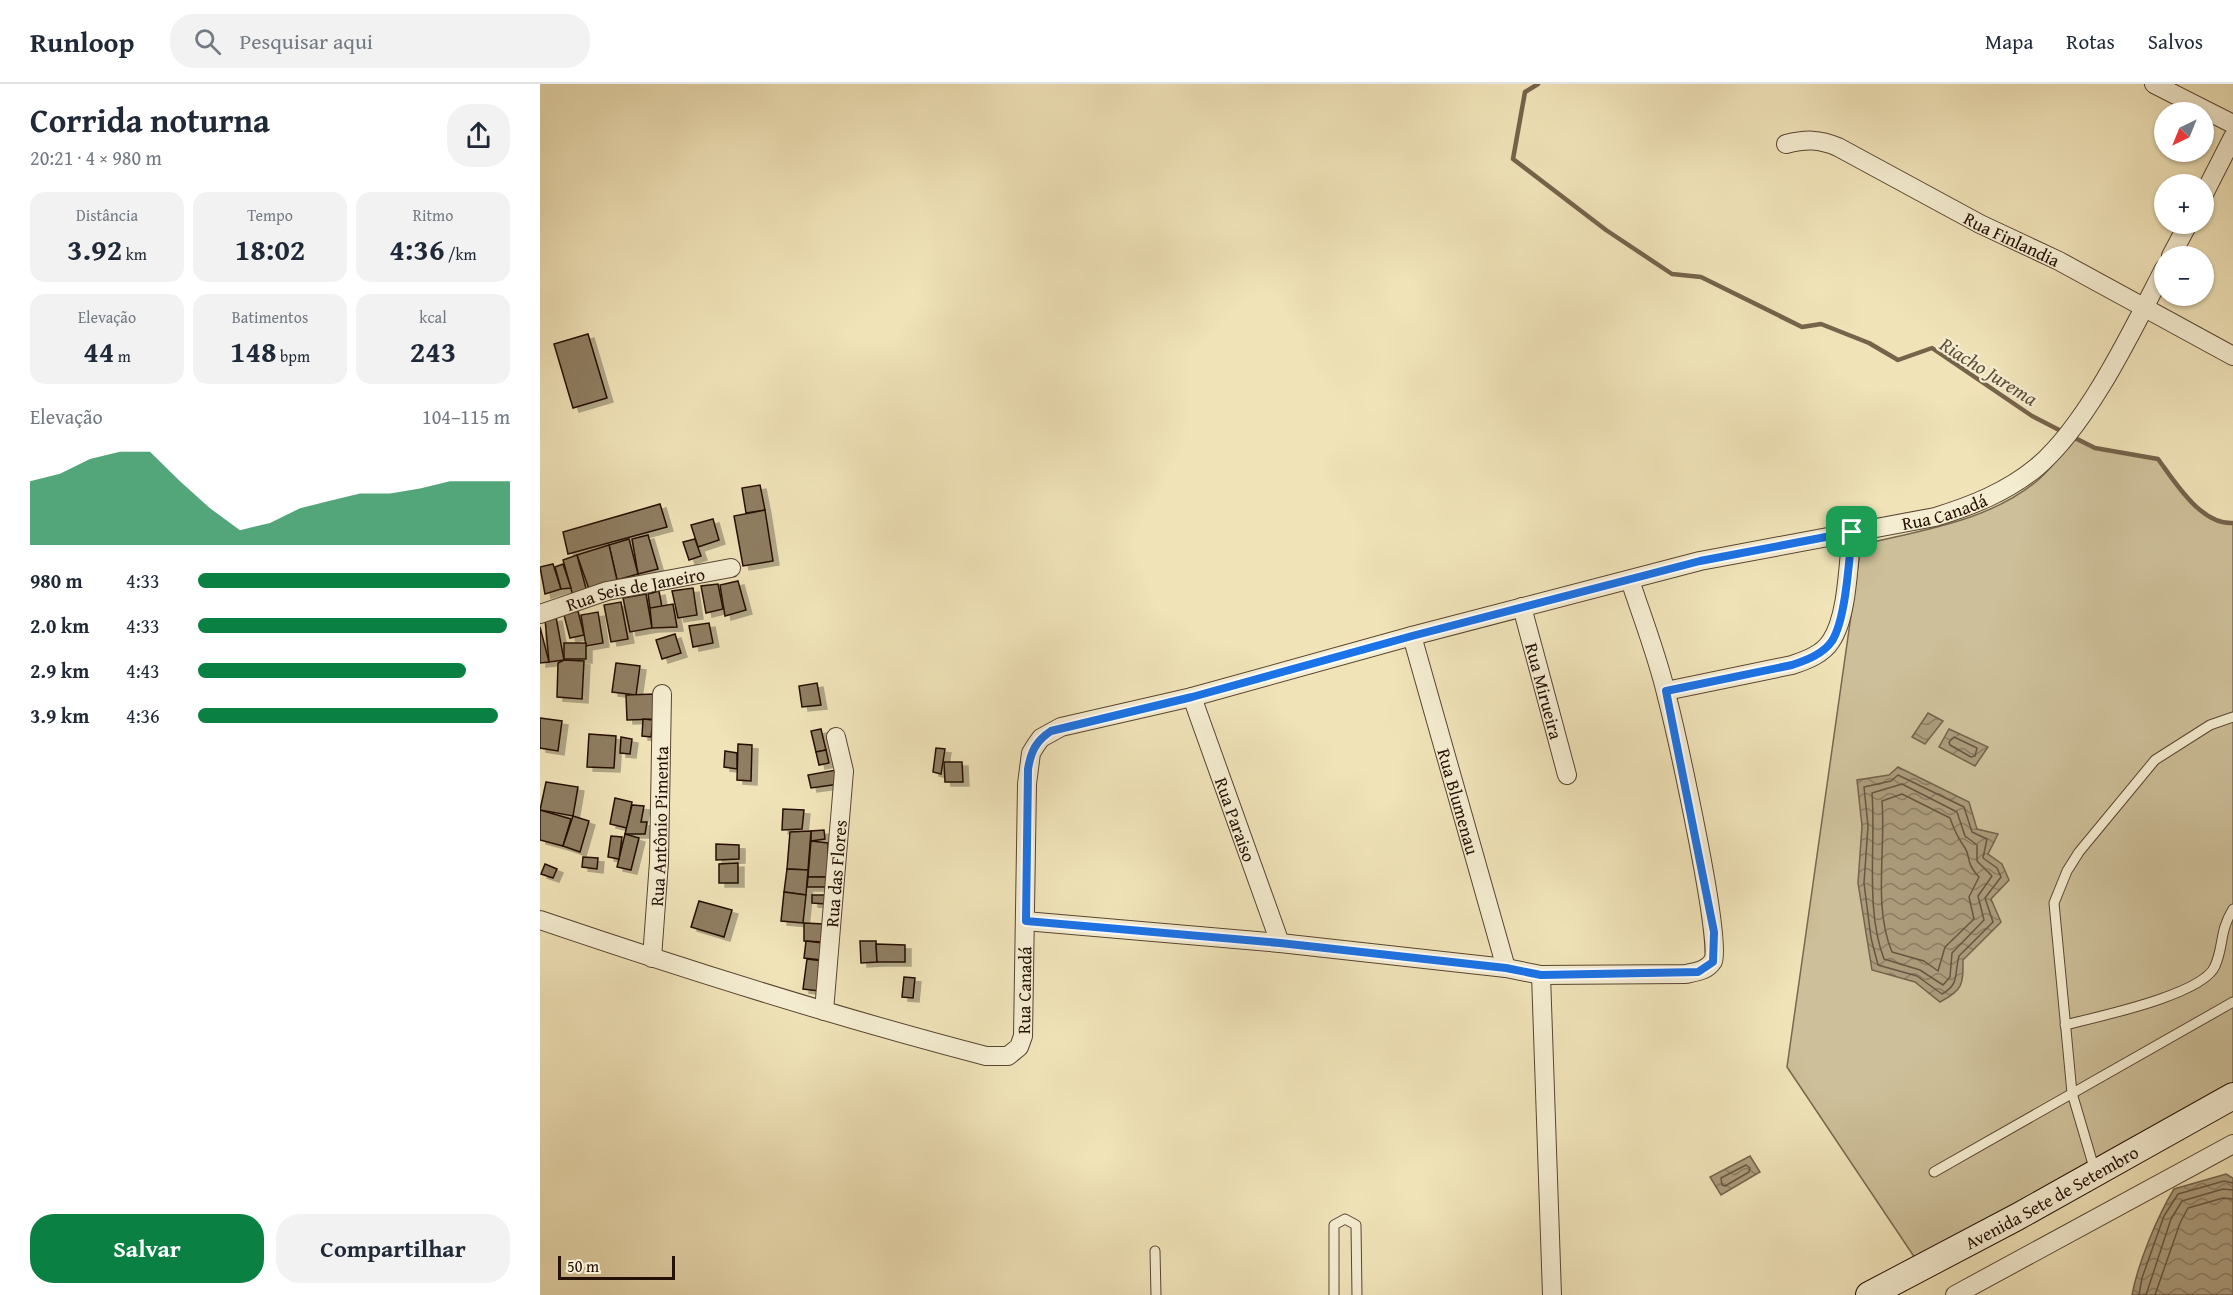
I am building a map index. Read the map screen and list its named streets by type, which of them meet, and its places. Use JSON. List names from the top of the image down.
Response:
{
  "streets": {
    "main road": ["Avenida Sete de Setembro"],
    "street": [
      "Rua Finlandia",
      "Rua Canadá",
      "Rua Seis de Janeiro",
      "Rua Mirueira",
      "Rua Blumenau",
      "Rua Paraiso",
      "Rua Antônio Pimenta",
      "Rua das Flores"
    ]
  },
  "crossings": [
    ["Rua Finlandia", "Rua Canadá"],
    ["Rua Canadá", "Rua Mirueira"],
    ["Rua Canadá", "Rua Blumenau"],
    ["Rua Canadá", "Rua Paraiso"],
    ["Rua Canadá", "Rua Antônio Pimenta"],
    ["Rua Canadá", "Rua das Flores"]
  ],
  "water": ["Riacho Jurema"],
  "scale_bar": "50 m",
  "north": "bottom left",
  "page": {
    "header": "Runloop",
    "search": "Pesquisar aqui",
    "nav": ["Mapa", "Rotas", "Salvos"],
    "heading": ["Corrida noturna", "20:21 · 4 × 980 m"],
    "map_buttons": ["+", "−"],
    "stats": [
      ["Distância", "3.92 km"],
      ["Tempo", "18:02"],
      ["Ritmo", "4:36 /km"],
      ["Elevação", "44 m"],
      ["Batimentos", "148 bpm"],
      ["kcal", "243"]
    ],
    "chart": ["Elevação", "104–115 m"],
    "list": [
      {
        "name": "980 m",
        "note": "4:33"
      },
      {
        "name": "2.0 km",
        "note": "4:33"
      },
      {
        "name": "2.9 km",
        "note": "4:43"
      },
      {
        "name": "3.9 km",
        "note": "4:36"
      }
    ],
    "buttons": ["Salvar", "Compartilhar"],
    "scale": "50 m"
  }
}
